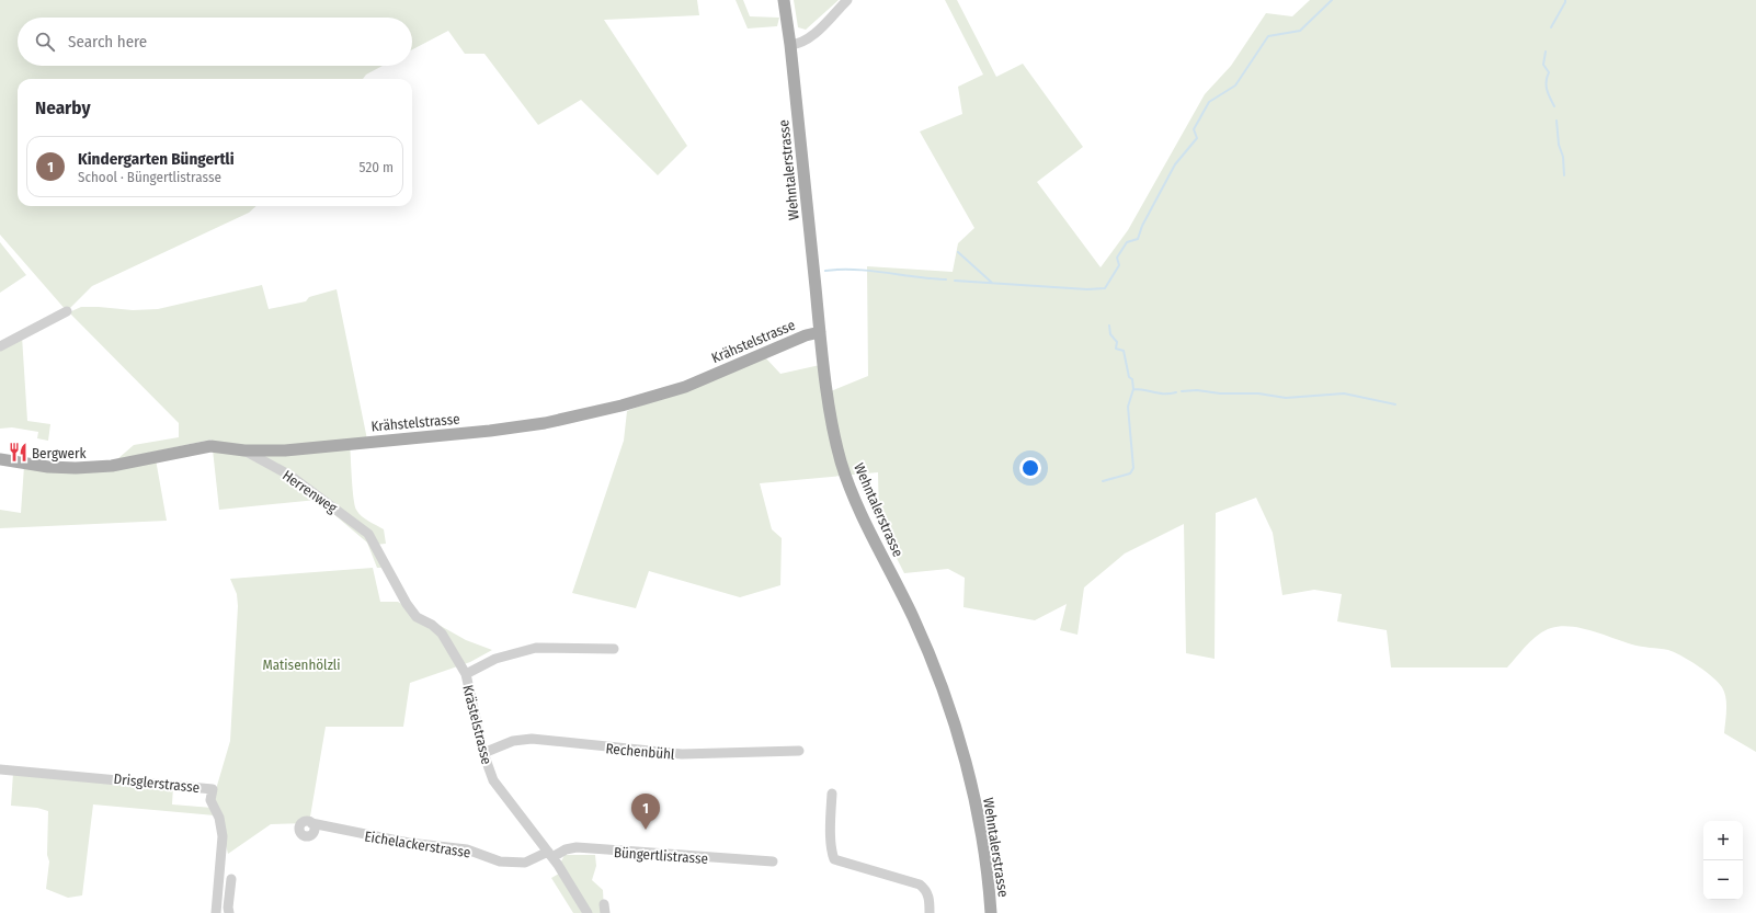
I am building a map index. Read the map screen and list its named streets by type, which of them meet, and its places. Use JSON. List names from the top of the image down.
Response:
{
  "streets": {
    "main road": ["Wehntalerstrasse", "Krähstelstrasse"],
    "street": [
      "Herrenweg",
      "Krästelstrasse",
      "Rechenbühl",
      "Drisglerstrasse",
      "Eichelackerstrasse",
      "Büngertlistrasse"
    ]
  },
  "crossings": [
    ["Wehntalerstrasse", "Krähstelstrasse"],
    ["Krähstelstrasse", "Herrenweg"],
    ["Herrenweg", "Krästelstrasse"],
    ["Krästelstrasse", "Rechenbühl"],
    ["Krästelstrasse", "Eichelackerstrasse"],
    ["Krästelstrasse", "Büngertlistrasse"],
    ["Eichelackerstrasse", "Büngertlistrasse"]
  ],
  "parks": ["Matisenhölzli"],
  "places": {
    "restaurant": ["Bergwerk"]
  },
  "page": {
    "search": "Search here",
    "heading": "Nearby",
    "list": [
      {
        "mark": "1",
        "name": "Kindergarten Büngertli",
        "note": "School · Büngertlistrasse",
        "value": "520 m"
      }
    ],
    "pins": "1",
    "map_buttons": ["+", "−"]
  }
}
